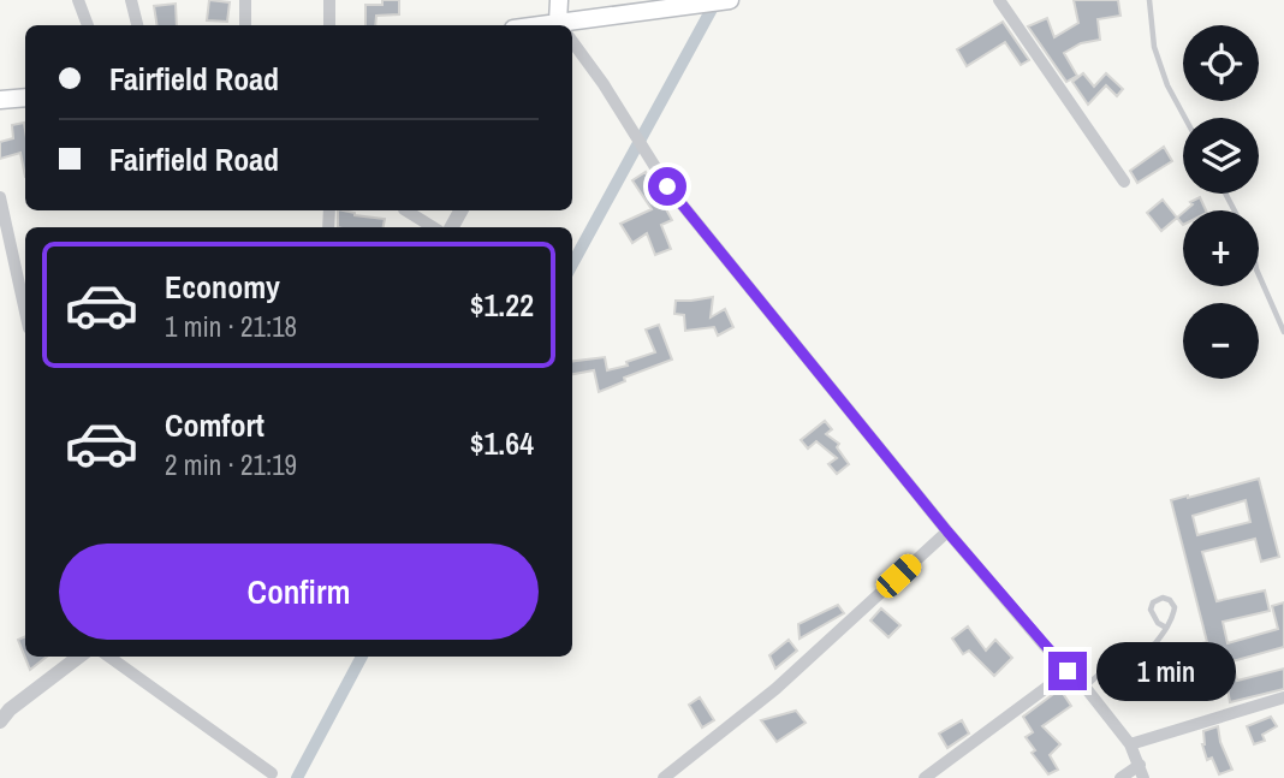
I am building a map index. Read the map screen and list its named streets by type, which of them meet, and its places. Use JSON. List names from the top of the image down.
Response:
{
  "page": {
    "map_buttons": ["+", "−"],
    "banner": ["Fairfield Road", "Fairfield Road"],
    "list": [
      {
        "name": "Economy",
        "note": "1 min · 21:18",
        "value": "$1.22"
      },
      {
        "name": "Comfort",
        "note": "2 min · 21:19",
        "value": "$1.64"
      }
    ],
    "buttons": "Confirm",
    "bubble": "1 min"
  }
}
